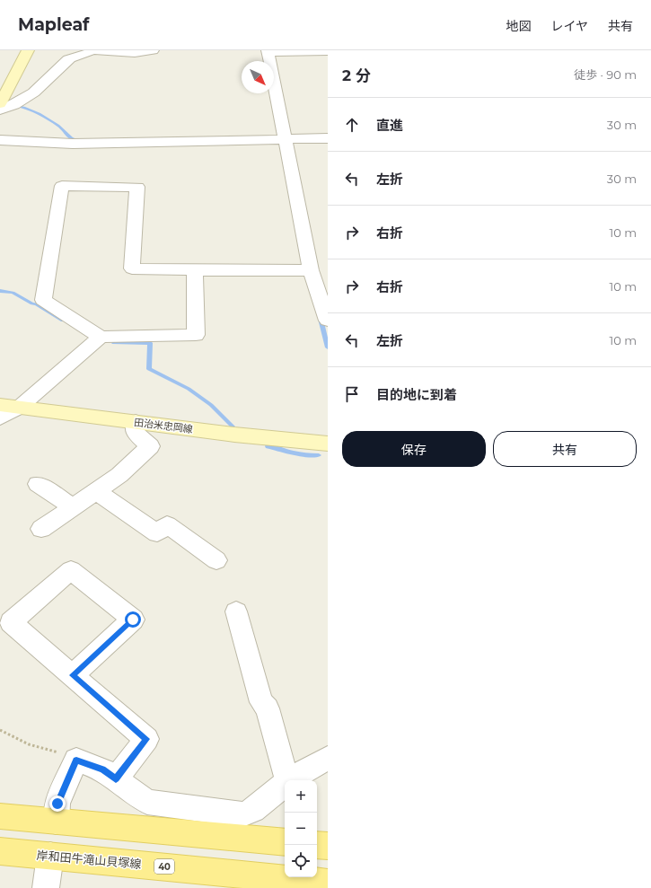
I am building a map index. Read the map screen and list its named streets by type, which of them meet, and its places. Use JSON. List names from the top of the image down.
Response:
{
  "streets": {
    "main road": ["田治米忠岡線", "岸和田牛滝山貝塚線", "40"]
  },
  "north": "bottom right",
  "page": {
    "header": "Mapleaf",
    "nav": ["地図", "レイヤ", "共有"],
    "heading": ["2 分", "徒歩 · 90 m"],
    "list": [
      ["直進", "30 m"],
      ["左折", "30 m"],
      ["右折", "10 m"],
      ["右折", "10 m"],
      ["左折", "10 m"],
      "目的地に到着"
    ],
    "buttons": ["保存", "共有"],
    "map_buttons": ["+", "−"]
  }
}
